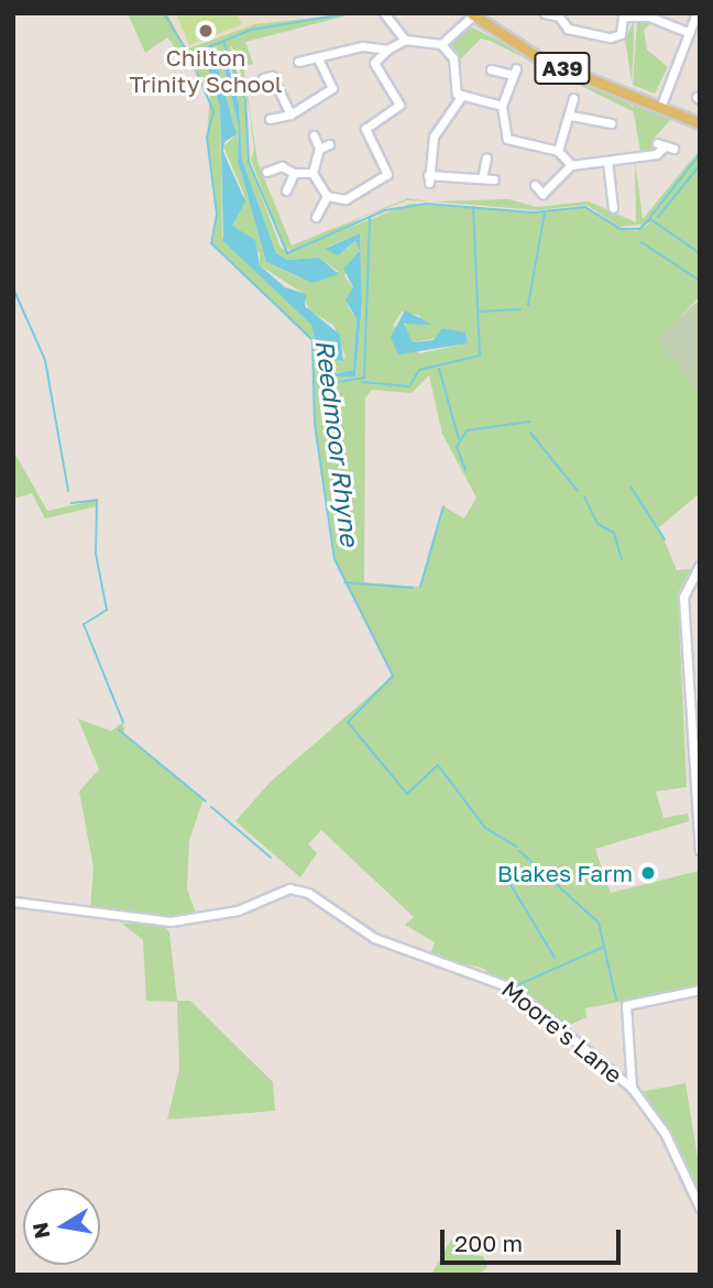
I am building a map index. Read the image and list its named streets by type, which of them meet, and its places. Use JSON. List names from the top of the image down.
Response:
{
  "streets": {
    "main road": ["A39"],
    "street": ["Moore's Lane"]
  },
  "water": ["Reedmoor Rhyne"],
  "places": ["Chilton Trinity School", "Blakes Farm"],
  "scale_bar": "200 m",
  "north": "left"
}
